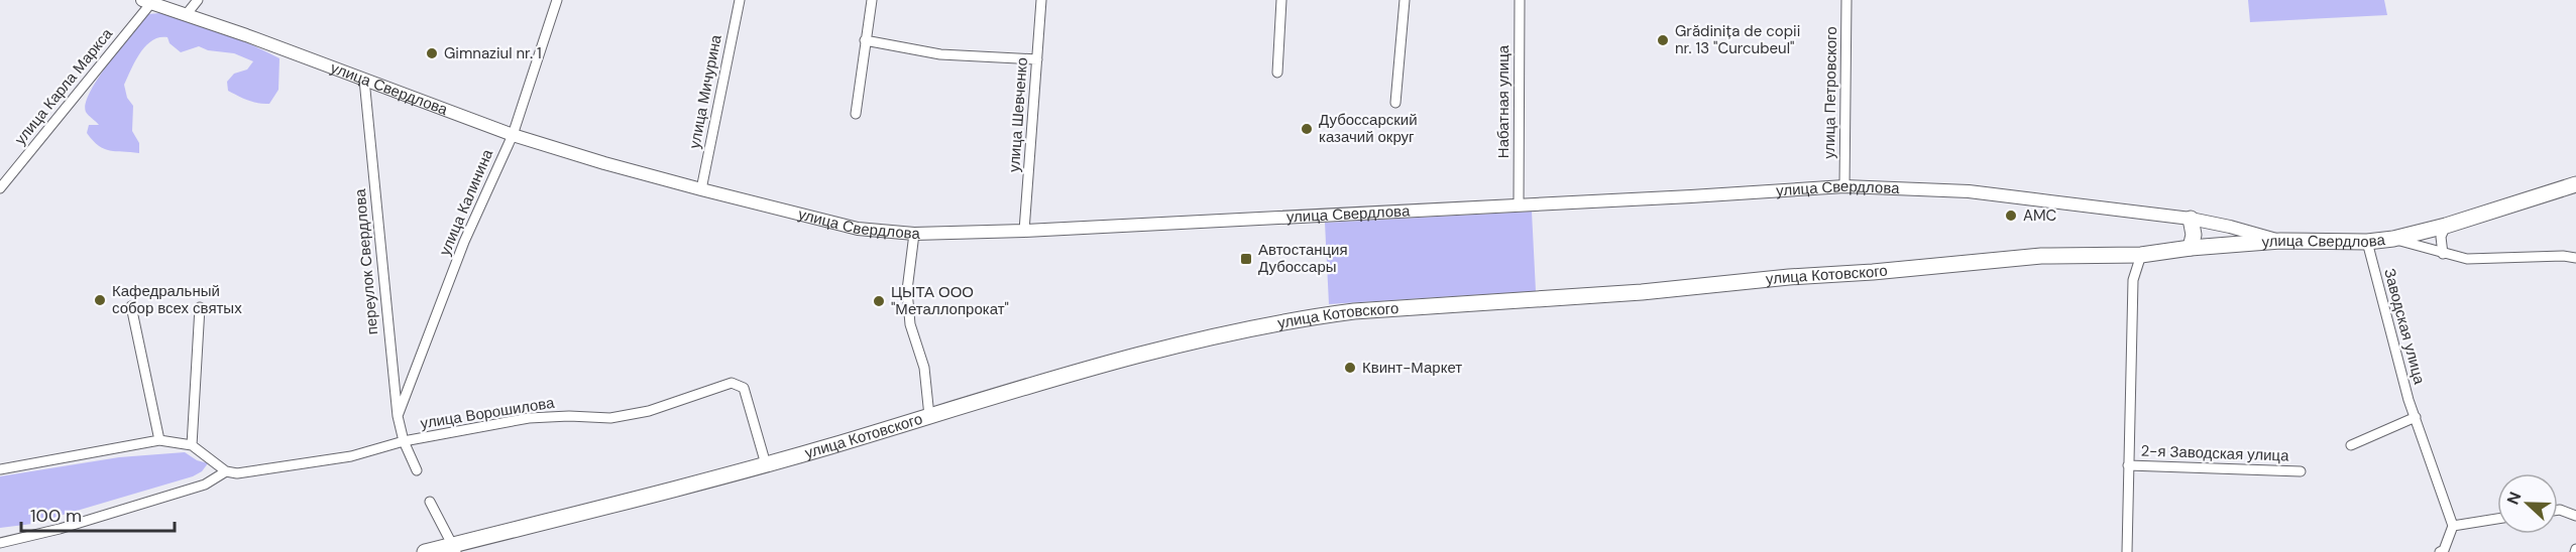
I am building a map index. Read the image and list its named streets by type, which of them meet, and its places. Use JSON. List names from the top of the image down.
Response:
{
  "streets": {
    "highway": ["улица Свердлова", "улица Котовского"],
    "street": [
      "улица Карла Маркса",
      "улица Мичурина",
      "улица Петровского",
      "Набатная улица",
      "улица Шевченко",
      "улица Калинина",
      "переулок Свердлова",
      "Заводская улица",
      "улица Ворошилова",
      "2-я Заводская улица"
    ]
  },
  "crossings": [
    ["улица Карла Маркса", "улица Свердлова"],
    ["улица Свердлова", "улица Мичурина"],
    ["улица Свердлова", "улица Петровского"],
    ["улица Свердлова", "Набатная улица"],
    ["улица Свердлова", "улица Шевченко"],
    ["улица Свердлова", "улица Калинина"],
    ["улица Свердлова", "переулок Свердлова"],
    ["улица Свердлова", "улица Котовского"],
    ["улица Свердлова", "Заводская улица"],
    ["улица Калинина", "переулок Свердлова"],
    ["переулок Свердлова", "улица Ворошилова"],
    ["улица Котовского", "улица Ворошилова"]
  ],
  "places": {
    "other": [
      "Grădinița de copii nr. 13 \"Curcubeul\"",
      "Gimnaziul nr. 1",
      "Дубоссарский казачий округ",
      "AMC",
      "Кафедральный собор всех святых",
      "ЦЫТА ООО \"Металлопрокат\"",
      "Квинт-Маркет"
    ],
    "transit": ["Автостанция Дубоссары"]
  },
  "scale_bar": "100 m",
  "north": "left"
}
